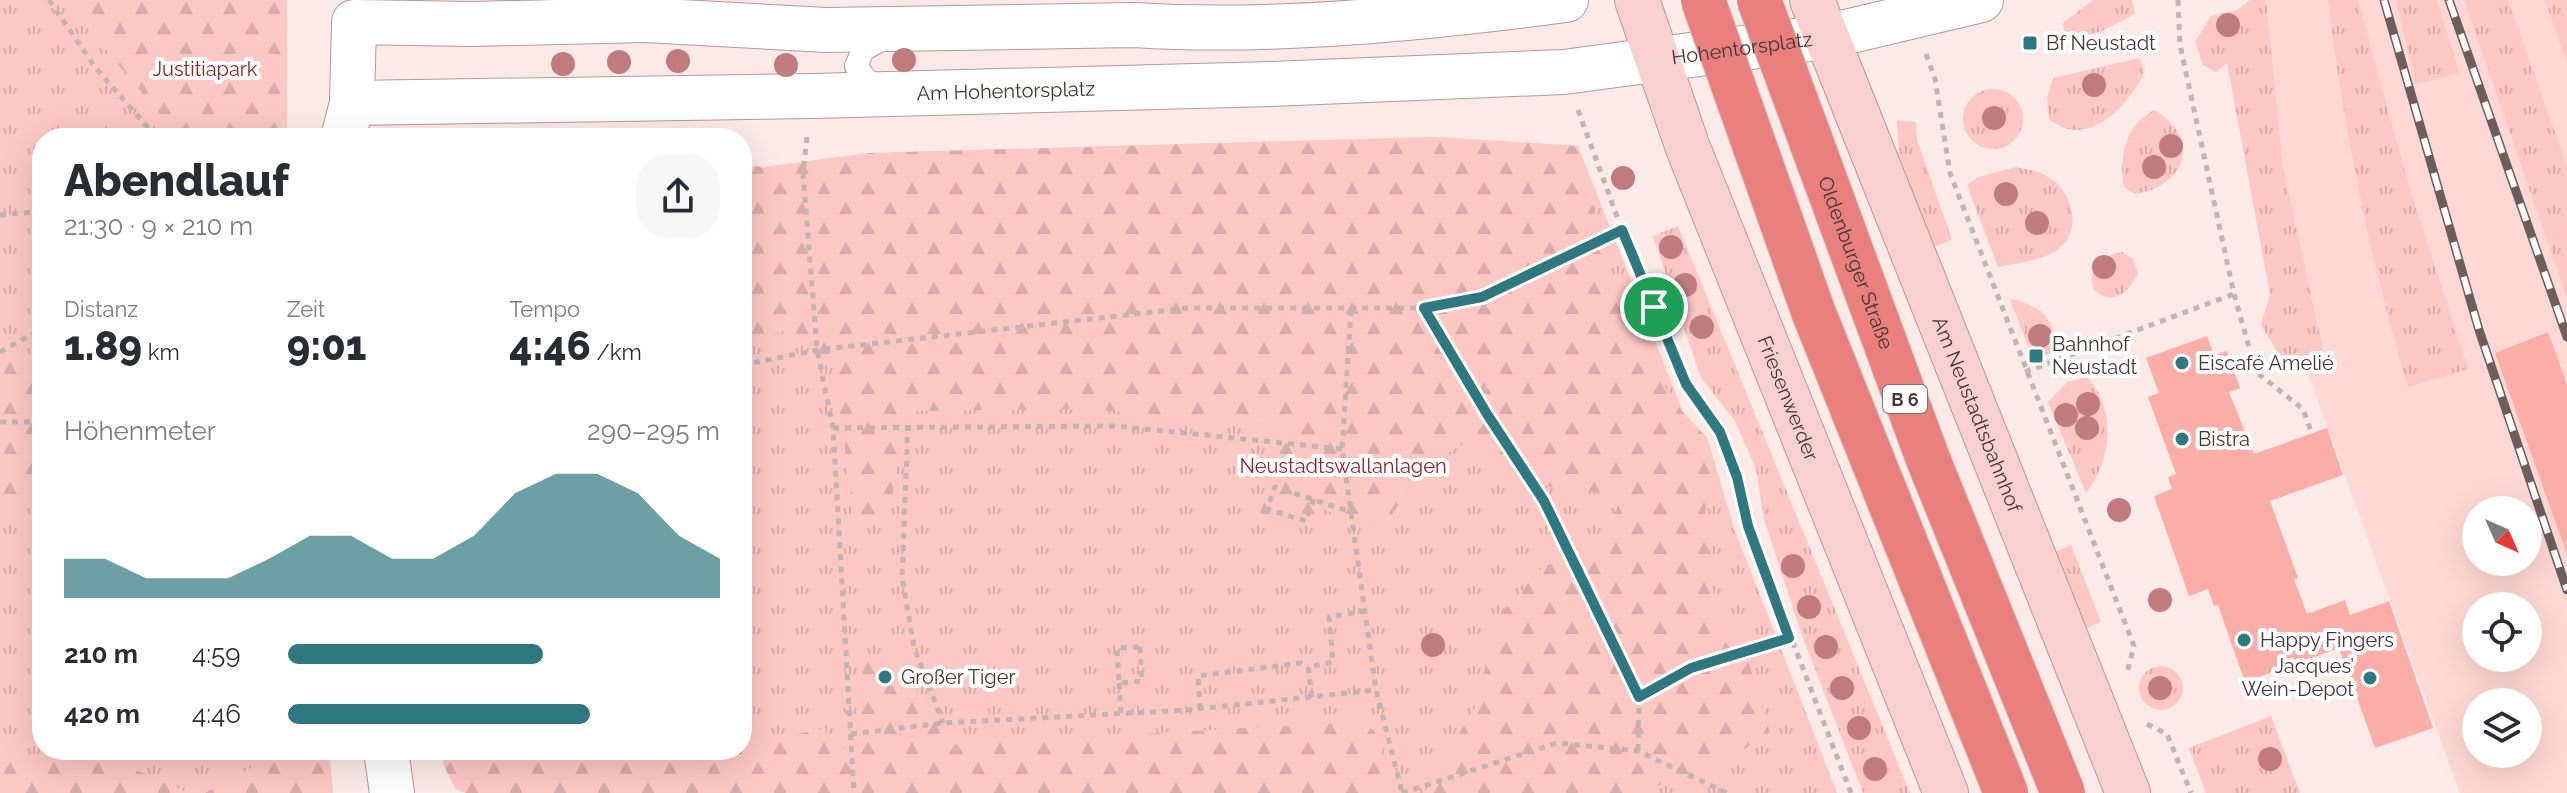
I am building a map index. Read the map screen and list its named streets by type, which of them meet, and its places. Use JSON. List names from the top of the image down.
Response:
{
  "streets": {
    "highway": ["Oldenburger Straße", "B 6"],
    "main road": ["Friesenwerder", "Am Neustadtsbahnhof"],
    "street": ["Hohentorsplatz", "Am Hohentorsplatz"]
  },
  "crossings": [
    ["Hohentorsplatz", "Am Hohentorsplatz"],
    ["Hohentorsplatz", "Friesenwerder"],
    ["Hohentorsplatz", "Am Neustadtsbahnhof"],
    ["Am Hohentorsplatz", "Friesenwerder"]
  ],
  "parks": ["Justitiapark", "Neustadtswallanlagen"],
  "places": {
    "transit": ["Bf Neustadt", "Bahnhof Neustadt"],
    "other": [
      "Eiscafé Amelié",
      "Bistra",
      "Happy Fingers",
      "Großer Tiger",
      "Jacques’ Wein-Depot"
    ]
  },
  "north": "bottom right",
  "page": {
    "heading": ["Abendlauf", "21:30 · 9 × 210 m"],
    "stats": [
      ["Distanz", "1.89 km"],
      ["Zeit", "9:01"],
      ["Tempo", "4:46 /km"]
    ],
    "chart": ["Höhenmeter", "290–295 m"],
    "list": [
      {
        "name": "210 m",
        "note": "4:59"
      },
      {
        "name": "420 m",
        "note": "4:46"
      }
    ]
  }
}
